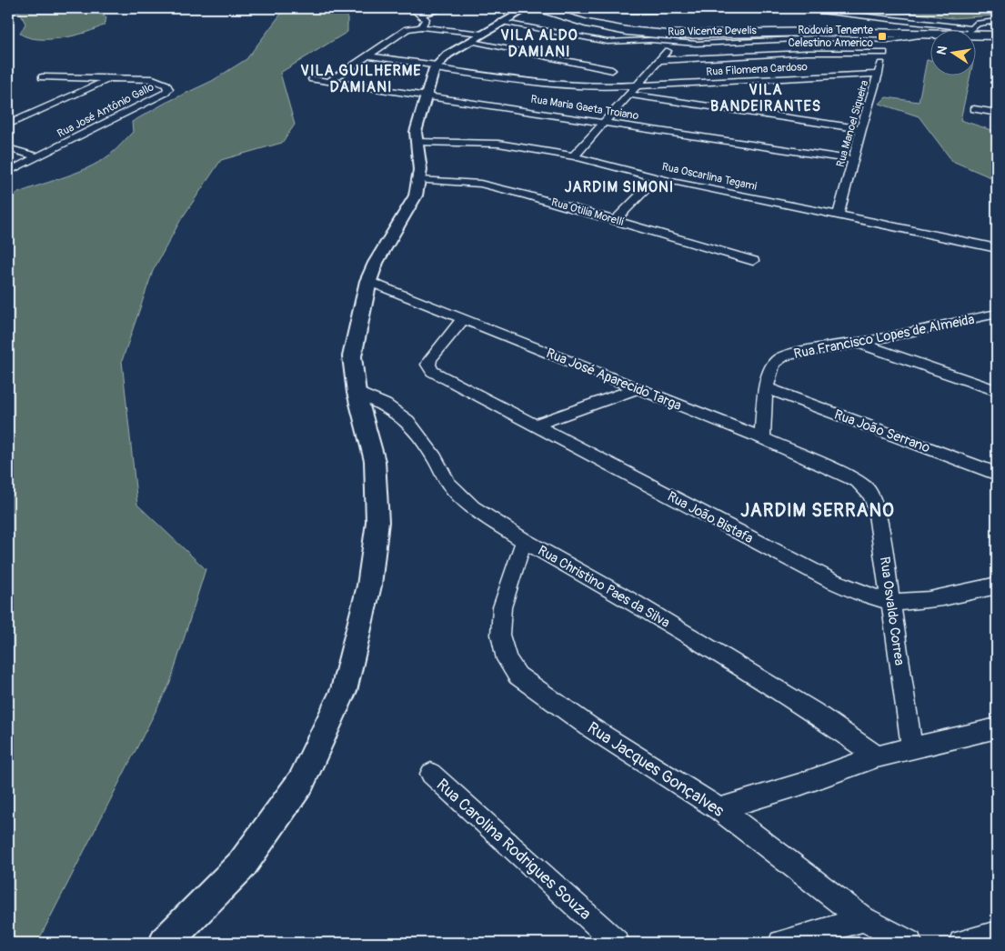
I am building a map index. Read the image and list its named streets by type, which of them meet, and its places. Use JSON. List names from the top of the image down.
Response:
{
  "streets": {
    "street": [
      "Rua Vicente Develis",
      "Rua Filomena Cardoso",
      "Rua Maria Gaeta Troiano",
      "Rua José Antônio Gallo",
      "Rua Manoel Siqueira",
      "Rua Oscarlina Tegami",
      "Rua Otilia Morelli",
      "Rua Francisco Lopes de Almeida",
      "Rua José Aparecido Targa",
      "Rua João Serrano",
      "Rua João Bistafa",
      "Rua Christino Paes da Silva",
      "Rua Osvaldo Correa",
      "Rua Jacques Gonçalves",
      "Rua Carolina Rodrigues Souza"
    ]
  },
  "crossings": [
    ["Rua Vicente Develis", "Rua Manoel Siqueira"],
    ["Rua Filomena Cardoso", "Rua Manoel Siqueira"],
    ["Rua Maria Gaeta Troiano", "Rua Manoel Siqueira"],
    ["Rua Manoel Siqueira", "Rua Oscarlina Tegami"],
    ["Rua Francisco Lopes de Almeida", "Rua João Serrano"],
    ["Rua José Aparecido Targa", "Rua João Bistafa"],
    ["Rua José Aparecido Targa", "Rua Osvaldo Correa"],
    ["Rua João Bistafa", "Rua Osvaldo Correa"],
    ["Rua Christino Paes da Silva", "Rua Jacques Gonçalves"]
  ],
  "districts": [
    "VILA ALDO DAMIANI",
    "VILA GUILHERME DAMIANI",
    "VILA BANDEIRANTES",
    "JARDIM SIMONI",
    "JARDIM SERRANO"
  ],
  "places": {
    "transit": ["Rodovia Tenente Celestino Americo"]
  },
  "north": "left"
}
